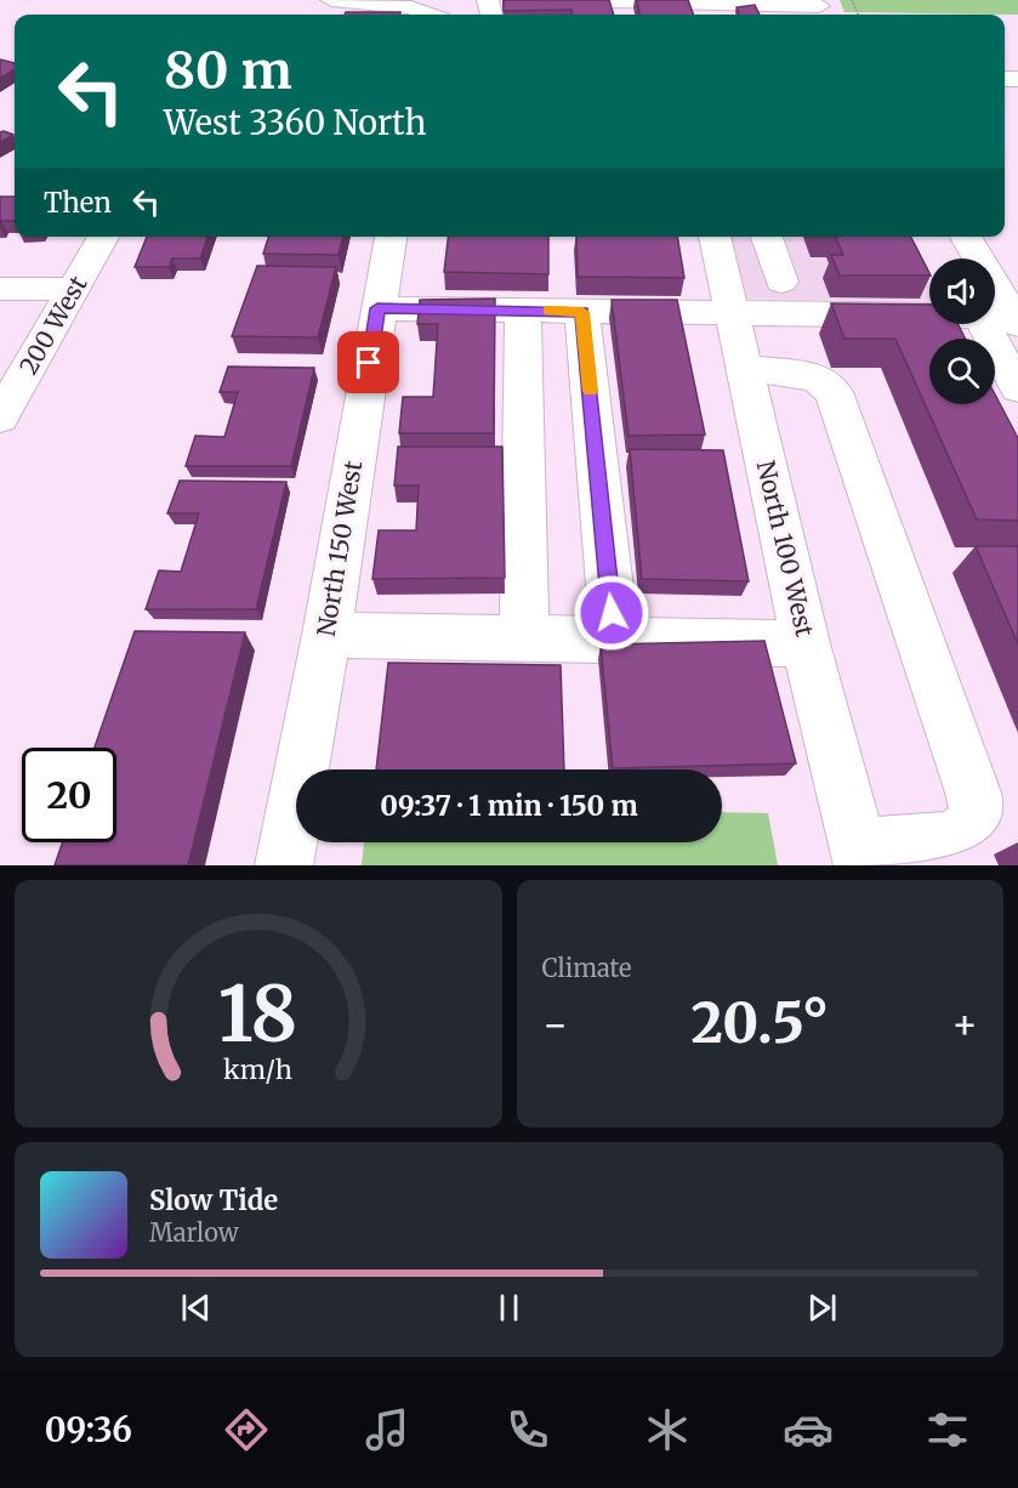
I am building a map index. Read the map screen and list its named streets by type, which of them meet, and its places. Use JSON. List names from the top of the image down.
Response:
{
  "streets": {
    "street": ["200 West", "North 150 West", "North 100 West"]
  },
  "page": {
    "turn": ["80 m", "West 3360 North"],
    "then": "Then",
    "limit": "20",
    "trip": "09:37 · 1 min · 150 m",
    "tile": "Climate",
    "heat": ["−", "20.5°", "+"],
    "song": ["Slow Tide", "Marlow"],
    "tabs": "09:36",
    "gauge": ["18", "km/h"]
  }
}
